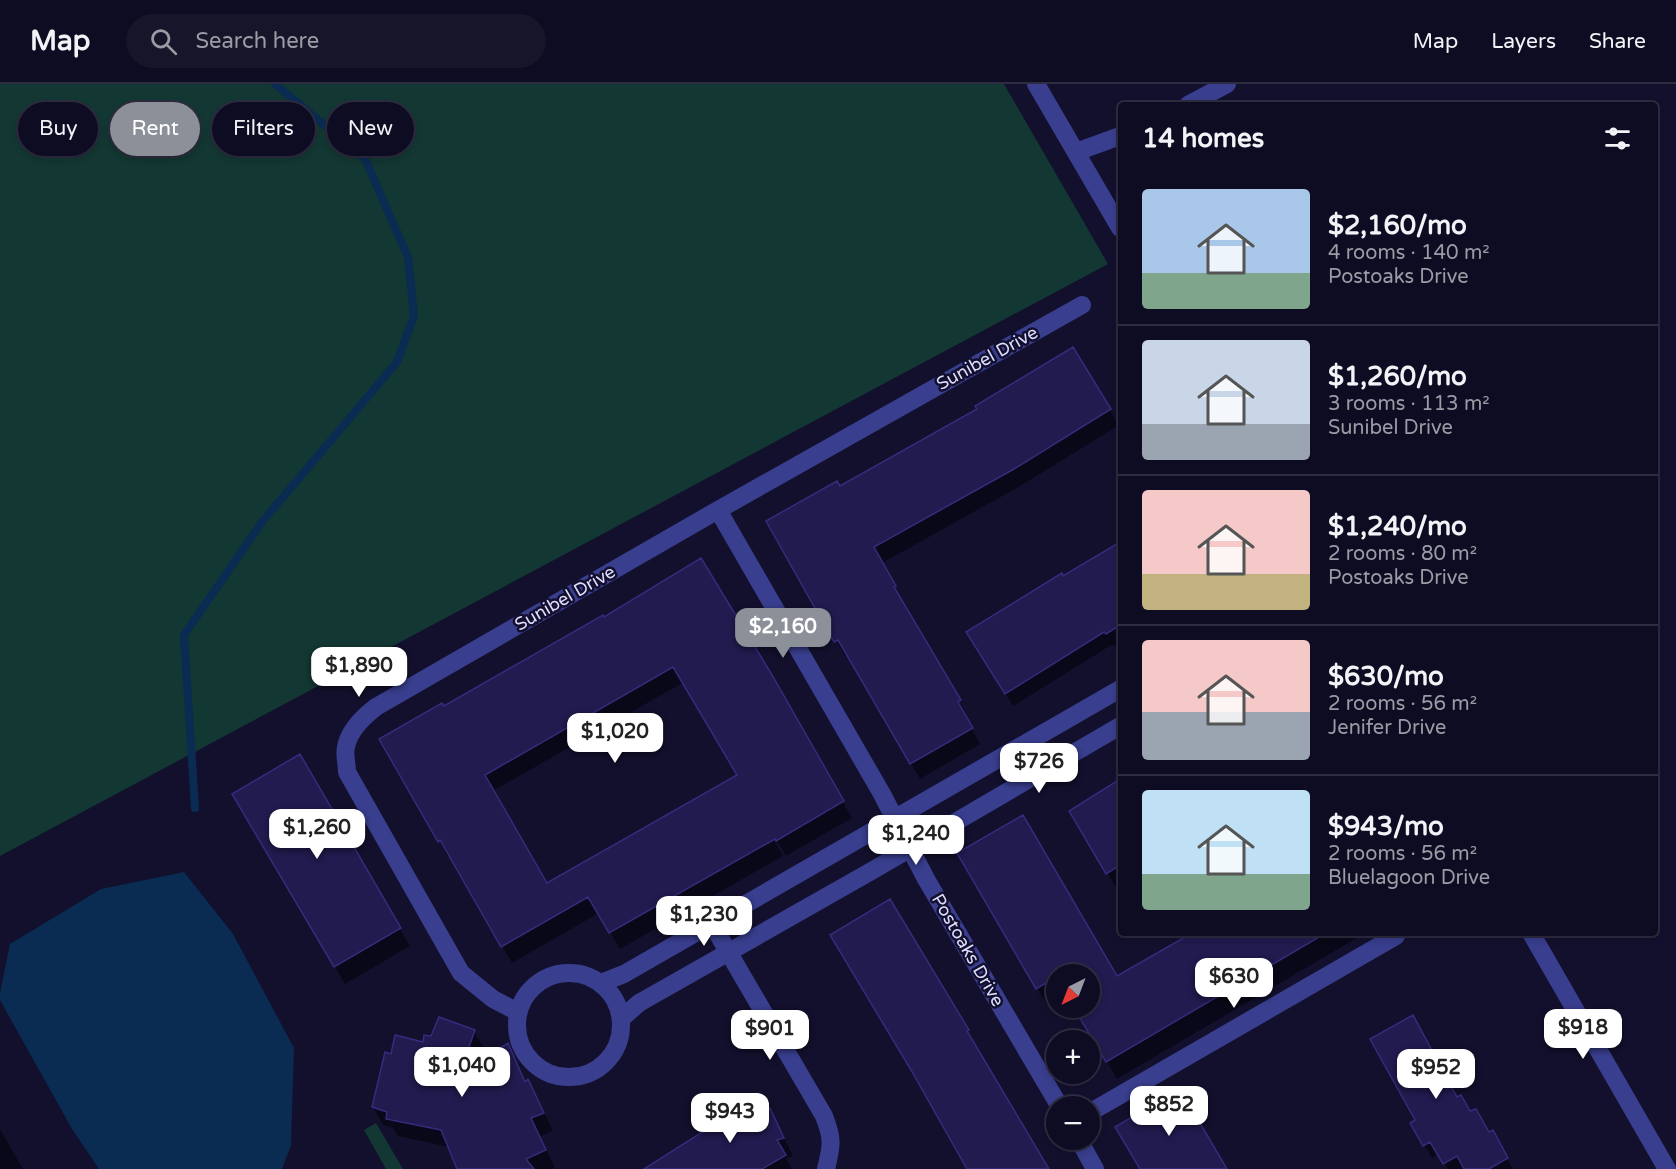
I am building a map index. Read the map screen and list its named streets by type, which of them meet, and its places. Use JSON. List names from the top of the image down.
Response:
{
  "streets": {
    "street": ["Sunibel Drive", "Postoaks Drive"]
  },
  "crossings": [
    ["Sunibel Drive", "Postoaks Drive"]
  ],
  "north": "bottom left",
  "page": {
    "header": "Map",
    "search": "Search here",
    "nav": ["Map", "Layers", "Share"],
    "chip": [
      "Buy",
      "Rent",
      "Filters",
      "New"
    ],
    "heading": "14 homes",
    "list": [
      {
        "name": "$2,160/mo",
        "note": "4 rooms · 140 m² · Postoaks Drive"
      },
      {
        "name": "$1,260/mo",
        "note": "3 rooms · 113 m² · Sunibel Drive"
      },
      {
        "name": "$1,240/mo",
        "note": "2 rooms · 80 m² · Postoaks Drive"
      },
      {
        "name": "$630/mo",
        "note": "2 rooms · 56 m² · Jenifer Drive"
      },
      {
        "name": "$943/mo",
        "note": "2 rooms · 56 m² · Bluelagoon Drive"
      }
    ],
    "price": [
      "$2,160",
      "$1,890",
      "$1,020",
      "$726",
      "$1,260",
      "$1,240",
      "$1,230",
      "$630",
      "$918",
      "$901",
      "$1,040",
      "$952",
      "$852",
      "$943"
    ],
    "map_buttons": ["+", "−"]
  }
}
